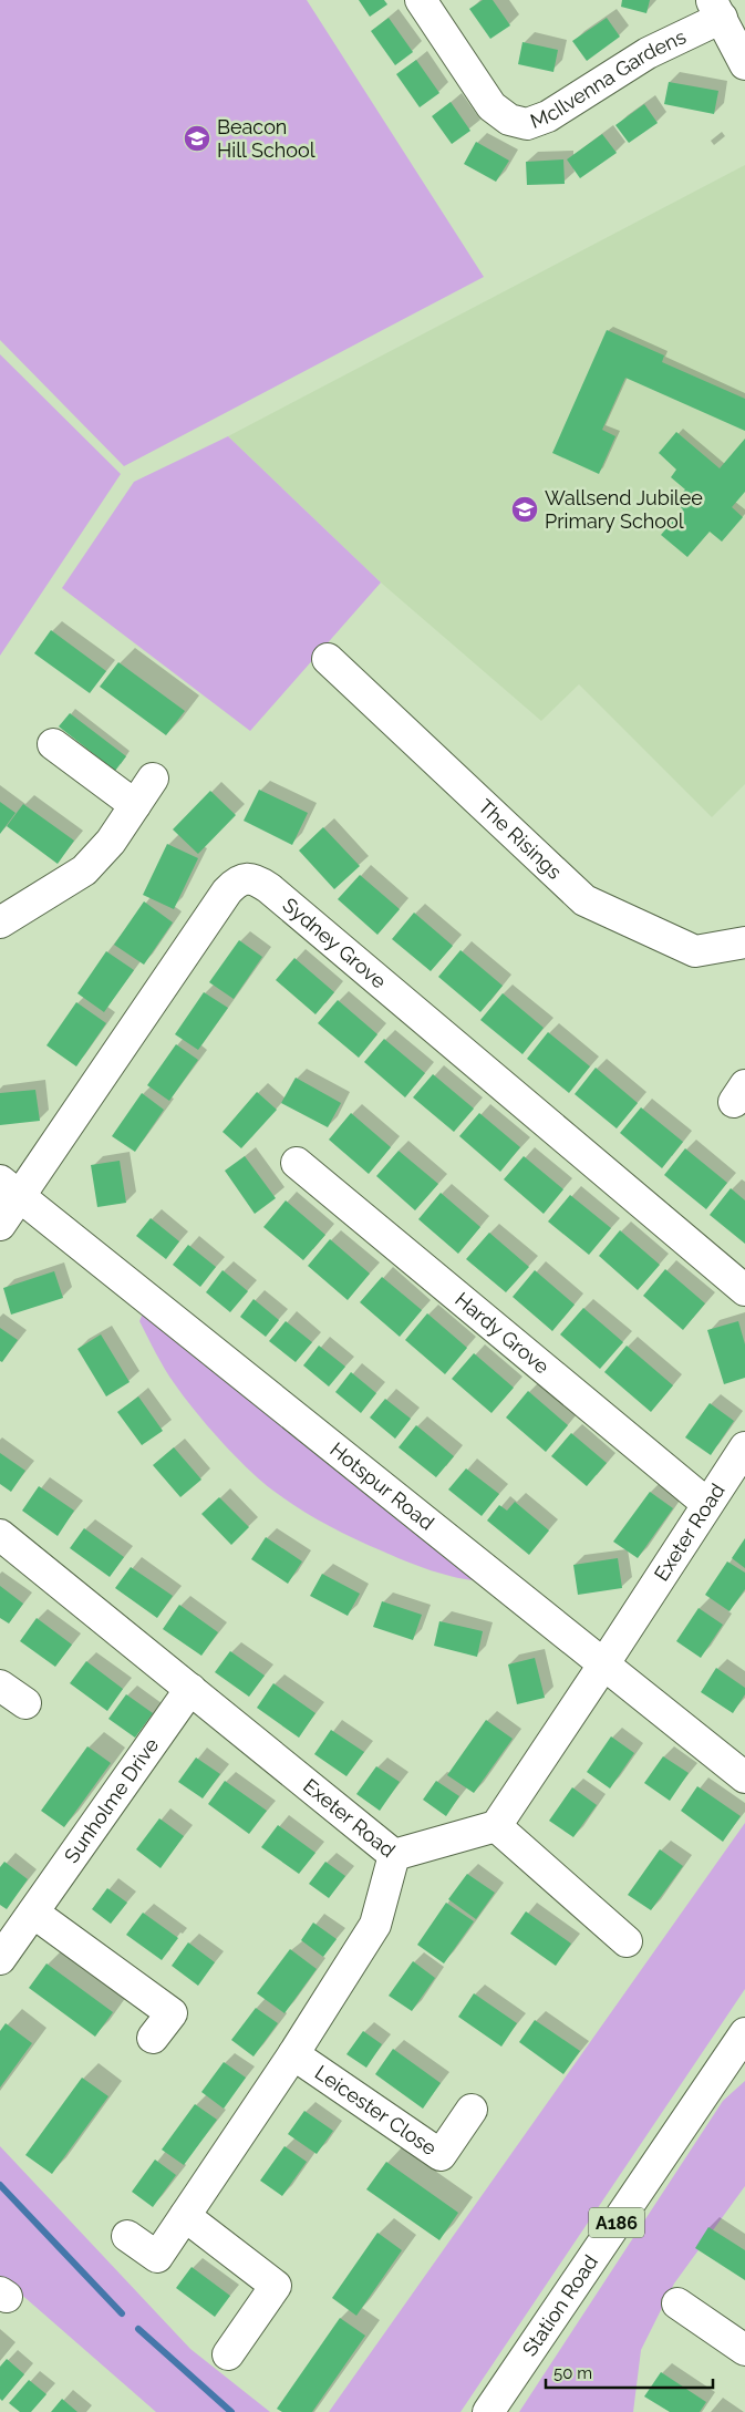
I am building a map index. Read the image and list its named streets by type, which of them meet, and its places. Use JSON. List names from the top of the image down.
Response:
{
  "streets": {
    "street": [
      "McIlvenna Gardens",
      "The Risings",
      "Sydney Grove",
      "Hardy Grove",
      "Hotspur Road",
      "Exeter Road",
      "Sunholme Drive",
      "Leicester Close",
      "A186",
      "Station Road"
    ]
  },
  "crossings": [
    ["Sydney Grove", "Hotspur Road"],
    ["Hardy Grove", "Exeter Road"],
    ["Hotspur Road", "Exeter Road"],
    ["Exeter Road", "Sunholme Drive"],
    ["Exeter Road", "Leicester Close"]
  ],
  "places": {
    "school or university": ["Beacon Hill School", "Wallsend Jubilee Primary School"]
  },
  "scale_bar": "50 m"
}
